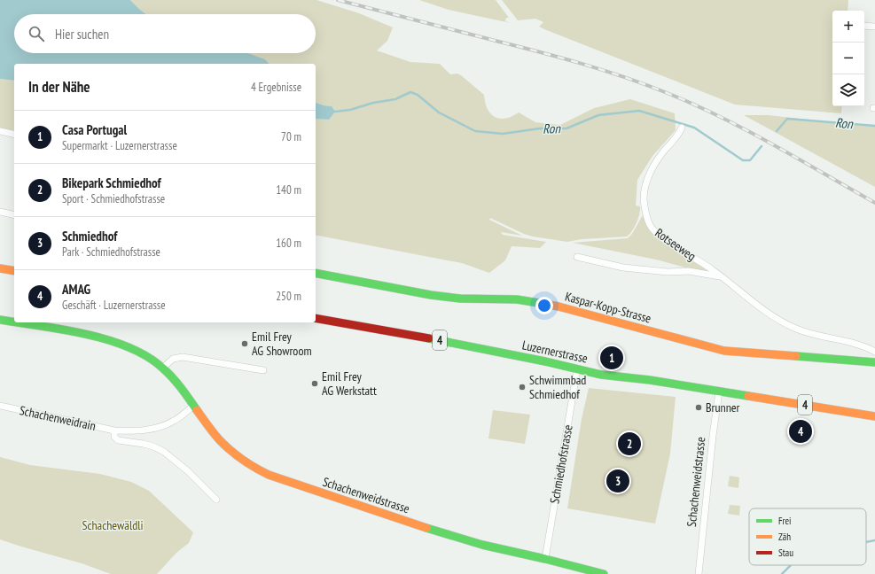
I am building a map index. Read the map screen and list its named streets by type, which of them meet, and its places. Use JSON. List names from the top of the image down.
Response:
{
  "streets": {
    "street": [
      "Rotseeweg",
      "Kaspar-Kopp-Strasse",
      "4",
      "Luzernerstrasse",
      "Schachenweidrain",
      "Schmiedhofstrasse",
      "Schachenweidstrasse"
    ]
  },
  "crossings": [
    ["Luzernerstrasse", "Schmiedhofstrasse"],
    ["Luzernerstrasse", "Schachenweidstrasse"],
    ["Schachenweidrain", "Schachenweidstrasse"],
    ["Schmiedhofstrasse", "Schachenweidstrasse"]
  ],
  "water": ["Ron"],
  "parks": ["Schachewäldli"],
  "places": [
    "Emil Frey AG Showroom",
    "Emil Frey AG Werkstatt",
    "Schwimmbad Schmiedhof",
    "Brunner"
  ],
  "legend": ["Frei", "Zäh", "Stau"],
  "page": {
    "map_buttons": ["+", "−"],
    "search": "Hier suchen",
    "heading": ["In der Nähe", "4 Ergebnisse"],
    "list": [
      {
        "mark": "1",
        "name": "Casa Portugal",
        "note": "Supermarkt · Luzernerstrasse",
        "value": "70 m"
      },
      {
        "mark": "2",
        "name": "Bikepark Schmiedhof",
        "note": "Sport · Schmiedhofstrasse",
        "value": "140 m"
      },
      {
        "mark": "3",
        "name": "Schmiedhof",
        "note": "Park · Schmiedhofstrasse",
        "value": "160 m"
      },
      {
        "mark": "4",
        "name": "AMAG",
        "note": "Geschäft · Luzernerstrasse",
        "value": "250 m"
      }
    ],
    "pins": [
      "1",
      "4",
      "2",
      "3"
    ]
  }
}
